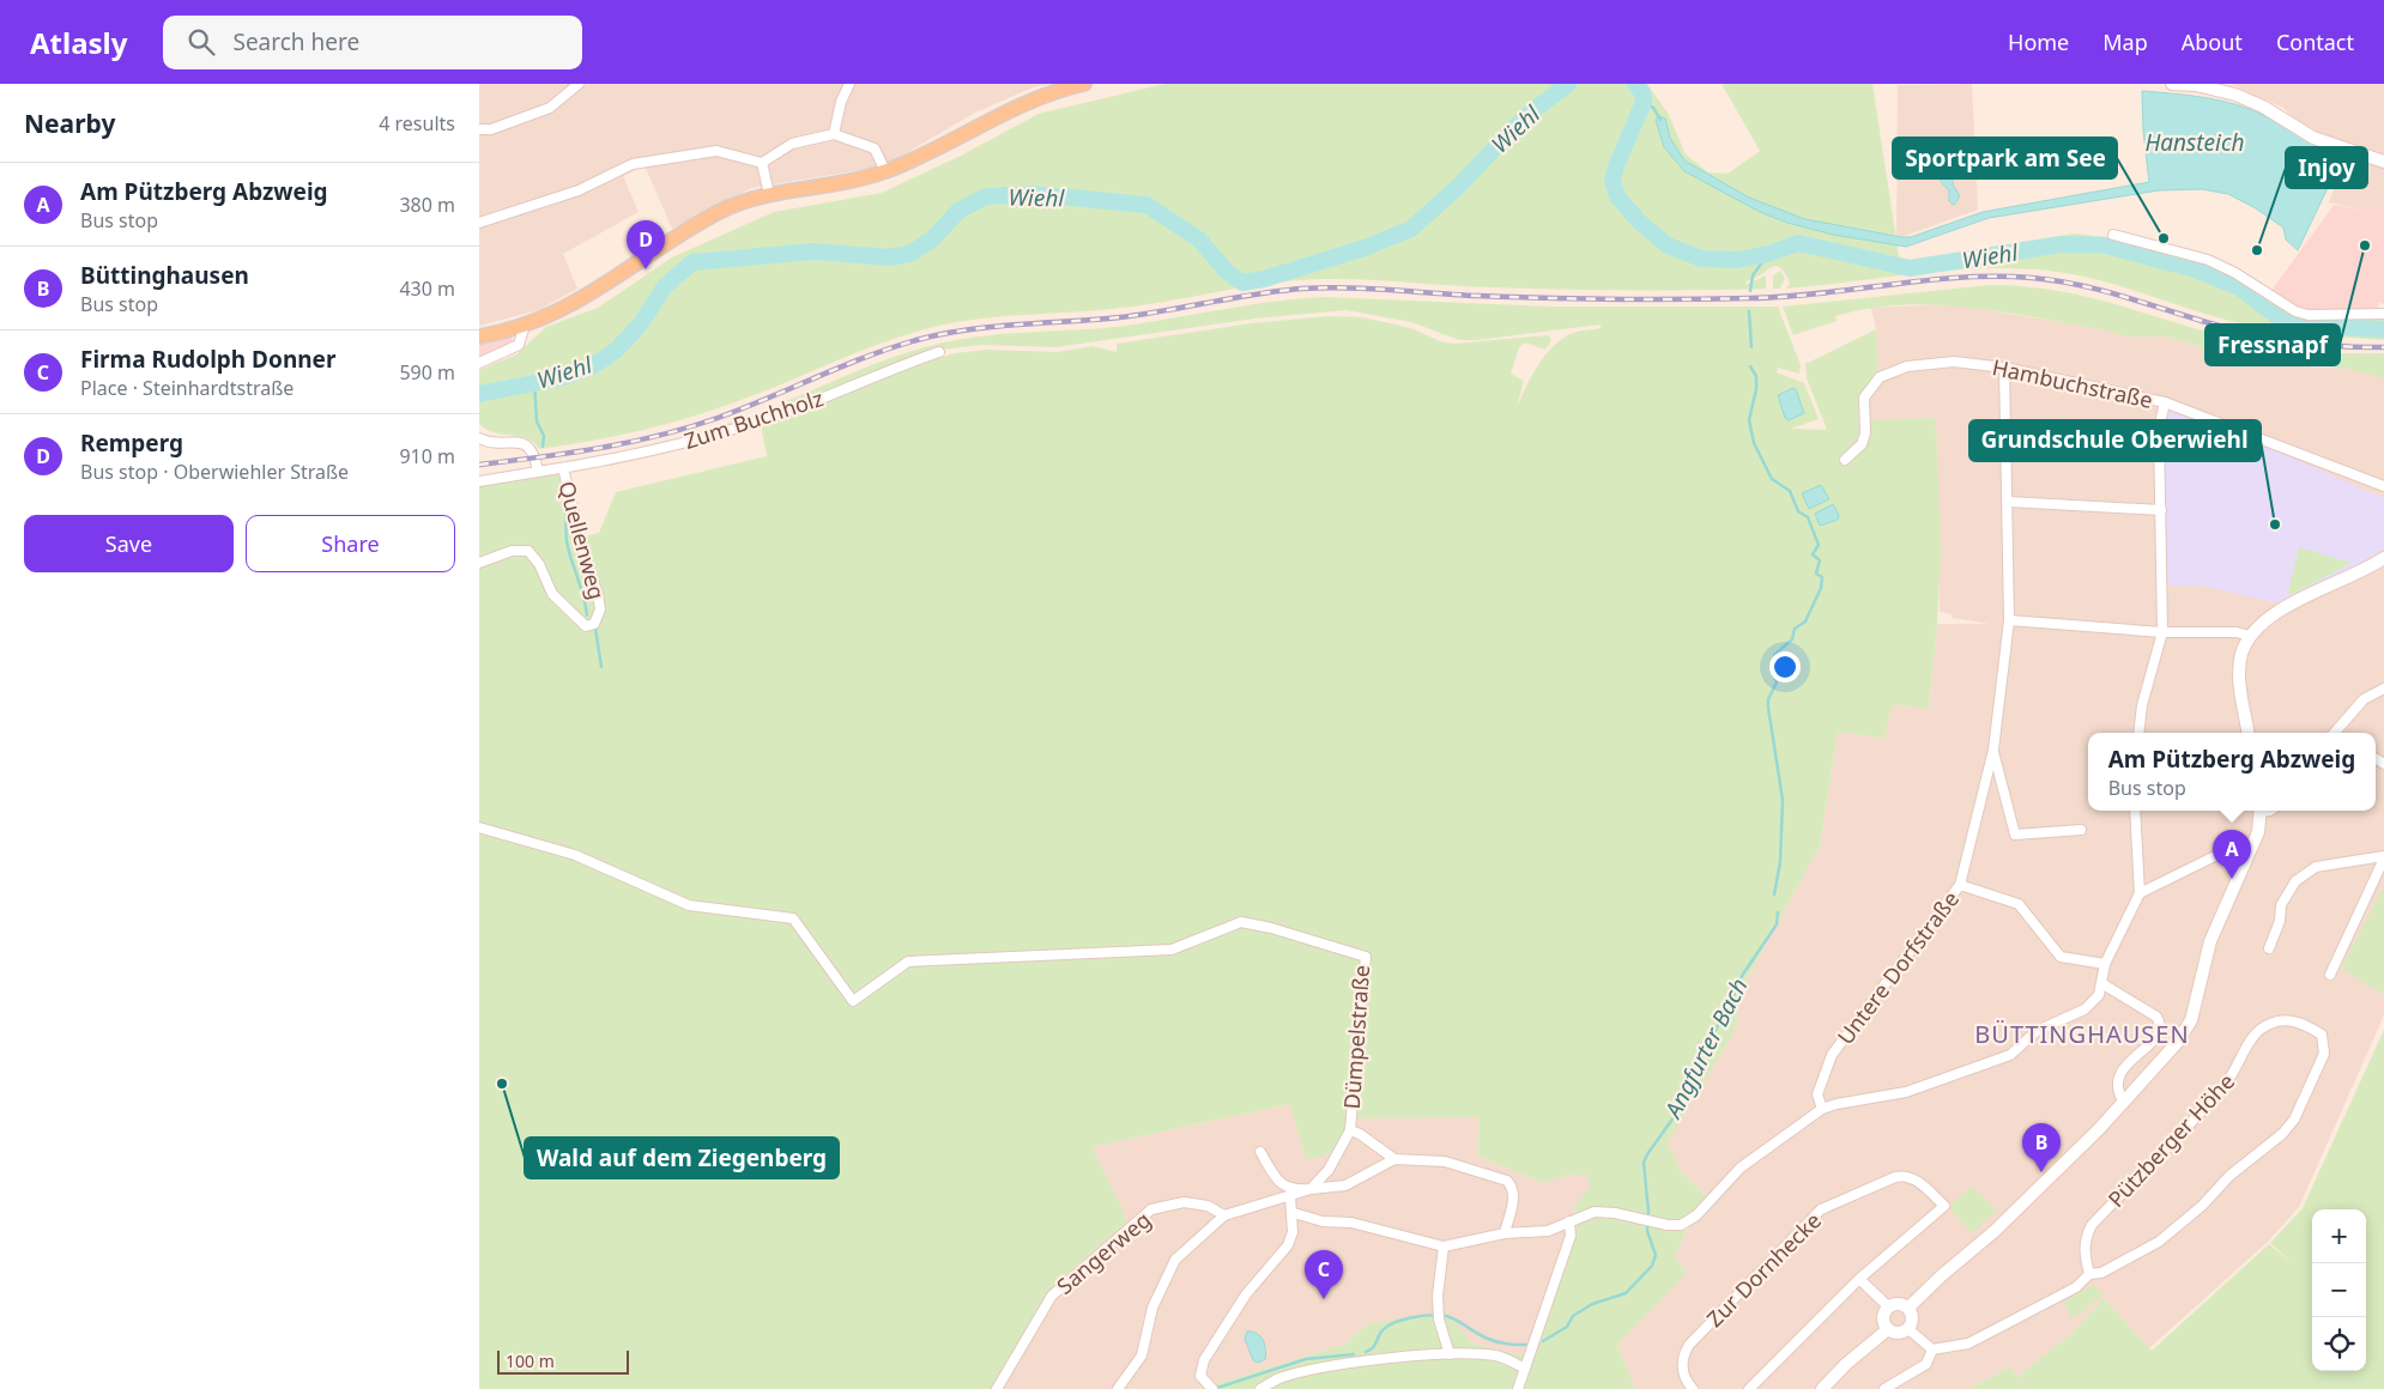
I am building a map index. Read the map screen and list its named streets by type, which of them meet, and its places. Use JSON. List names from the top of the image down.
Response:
{
  "streets": {
    "street": [
      "Hambuchstraße",
      "Zum Buchholz",
      "Quellenweg",
      "Untere Dorfstraße",
      "Dümpelstraße",
      "Pützberger Höhe",
      "Sangerweg",
      "Zur Dornhecke"
    ]
  },
  "crossings": [
    ["Hambuchstraße", "Untere Dorfstraße"],
    ["Zum Buchholz", "Quellenweg"]
  ],
  "districts": ["BÜTTINGHAUSEN"],
  "water": ["Wiehl", "Hansteich", "Angfurter Bach"],
  "places": [
    "Sportpark am See",
    "Fressnapf",
    "Injoy",
    "Grundschule Oberwiehl",
    "Wald auf dem Ziegenberg"
  ],
  "scale_bar": "100 m",
  "page": {
    "header": "Atlasly",
    "search": "Search here",
    "nav": [
      "Home",
      "Map",
      "About",
      "Contact"
    ],
    "heading": ["Nearby", "4 results"],
    "list": [
      {
        "mark": "A",
        "name": "Am Pützberg Abzweig",
        "note": "Bus stop",
        "value": "380 m"
      },
      {
        "mark": "B",
        "name": "Büttinghausen",
        "note": "Bus stop",
        "value": "430 m"
      },
      {
        "mark": "C",
        "name": "Firma Rudolph Donner",
        "note": "Place · Steinhardtstraße",
        "value": "590 m"
      },
      {
        "mark": "D",
        "name": "Remperg",
        "note": "Bus stop · Oberwiehler Straße",
        "value": "910 m"
      }
    ],
    "pins": [
      "D",
      "A",
      "B",
      "C"
    ],
    "buttons": ["Save", "Share"],
    "popup": ["Am Pützberg Abzweig", "Bus stop"],
    "map_buttons": ["+", "−"],
    "scale": "100 m"
  }
}
